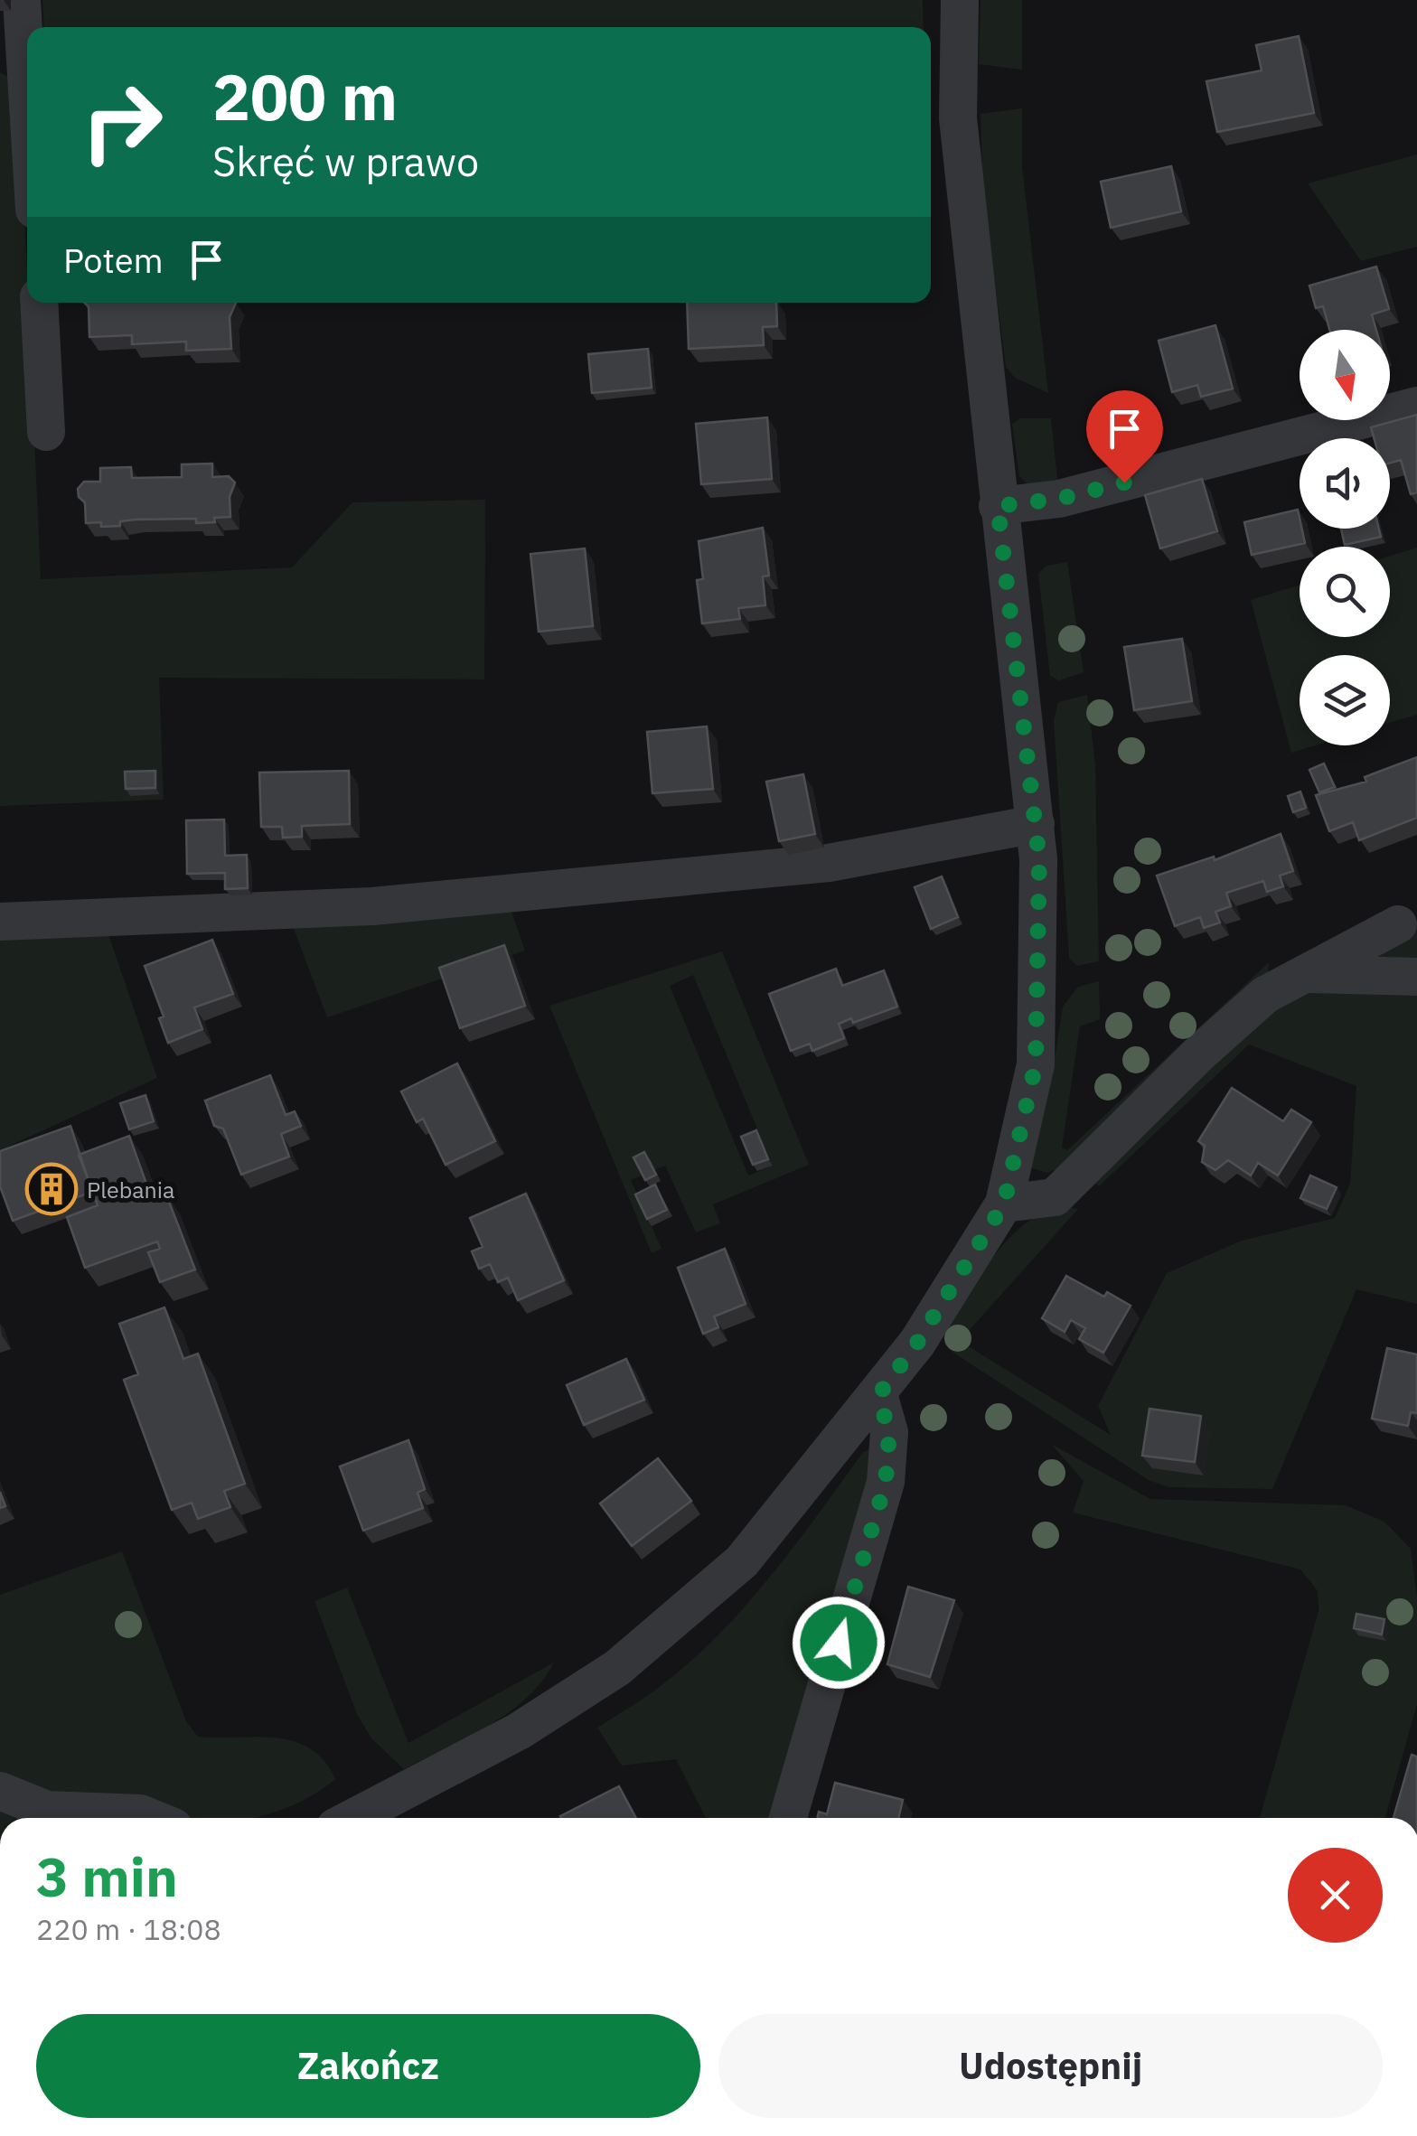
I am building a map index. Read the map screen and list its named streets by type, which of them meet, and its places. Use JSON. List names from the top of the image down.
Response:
{
  "places": {
    "building": ["Plebania"]
  },
  "north": "bottom",
  "page": {
    "turn": ["200 m", "Skręć w prawo"],
    "then": "Potem",
    "heading": ["3 min", "220 m · 18:08"],
    "buttons": ["Zakończ", "Udostępnij"]
  }
}
